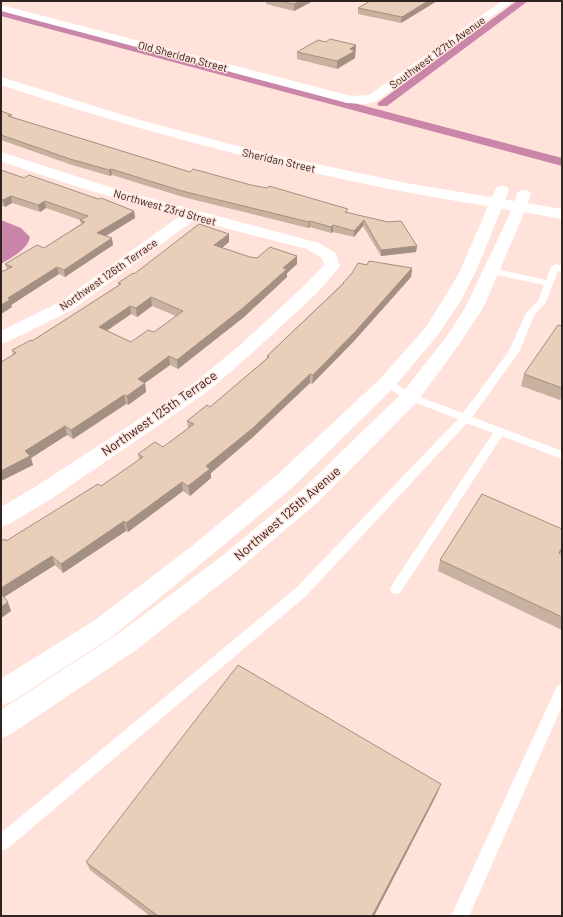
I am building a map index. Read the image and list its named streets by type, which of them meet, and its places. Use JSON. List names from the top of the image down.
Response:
{
  "streets": {
    "main road": ["Sheridan Street"],
    "street": [
      "Southwest 127th Avenue",
      "Old Sheridan Street",
      "Northwest 23rd Street",
      "Northwest 126th Terrace",
      "Northwest 125th Terrace",
      "Northwest 125th Avenue"
    ]
  },
  "crossings": [
    ["Southwest 127th Avenue", "Old Sheridan Street"],
    ["Sheridan Street", "Northwest 125th Avenue"],
    ["Northwest 23rd Street", "Northwest 126th Terrace"],
    ["Northwest 23rd Street", "Northwest 125th Terrace"]
  ]
}
